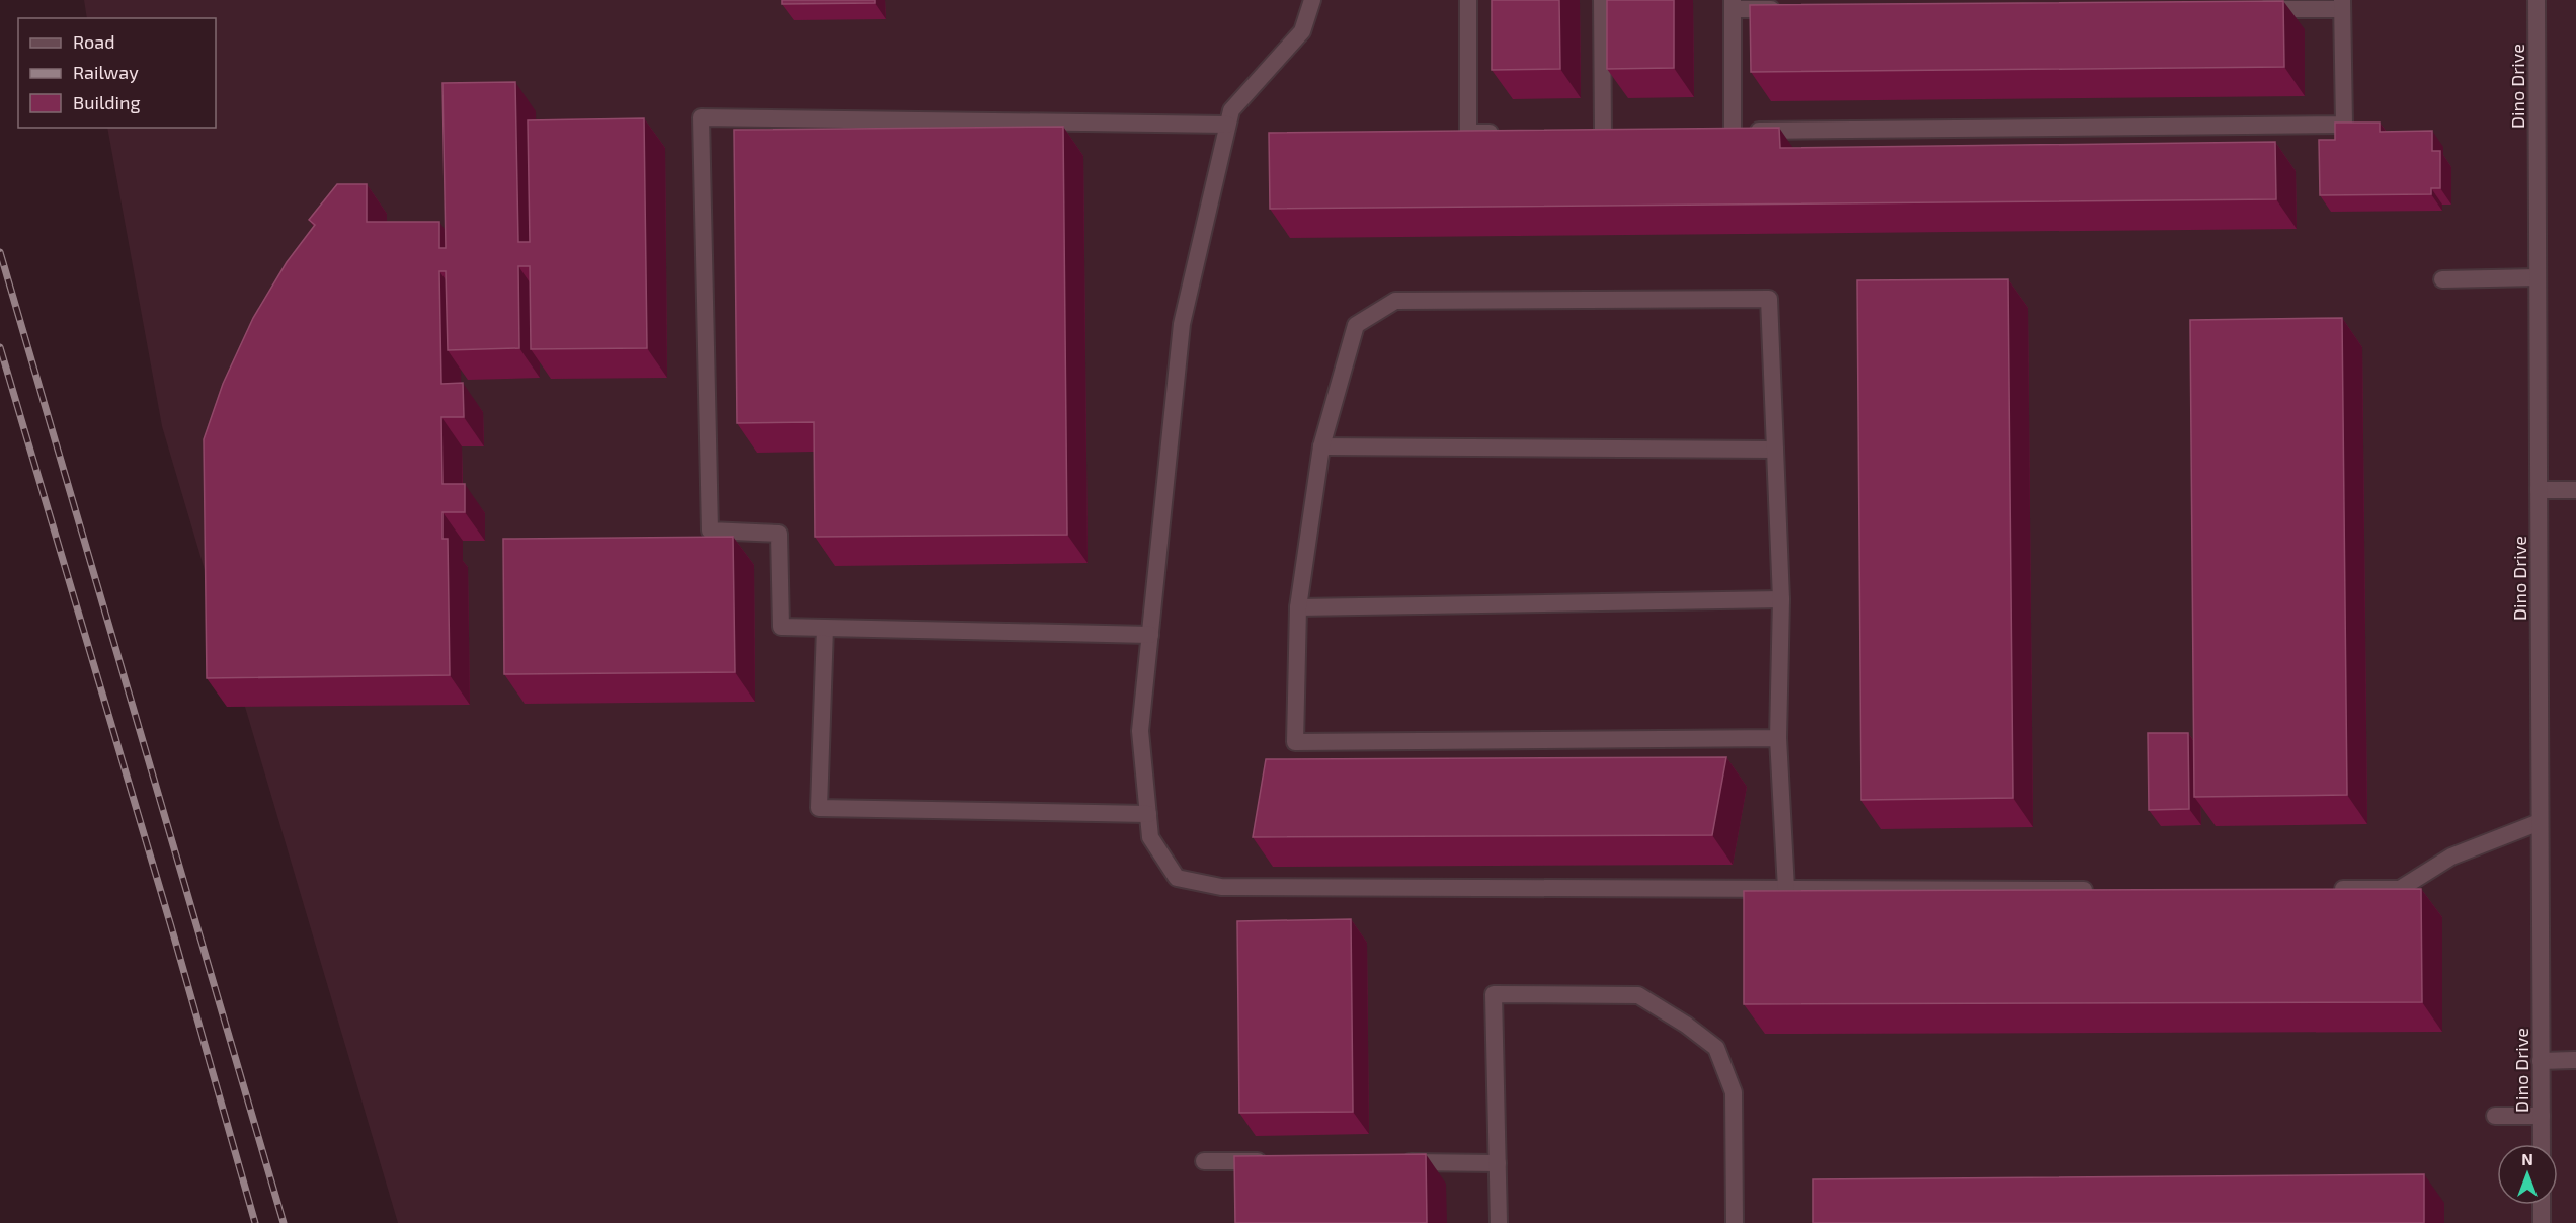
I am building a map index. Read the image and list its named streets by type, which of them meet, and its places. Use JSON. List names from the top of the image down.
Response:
{
  "streets": {
    "street": ["Dino Drive"]
  },
  "legend": ["Road", "Railway", "Building"],
  "north": "top"
}
